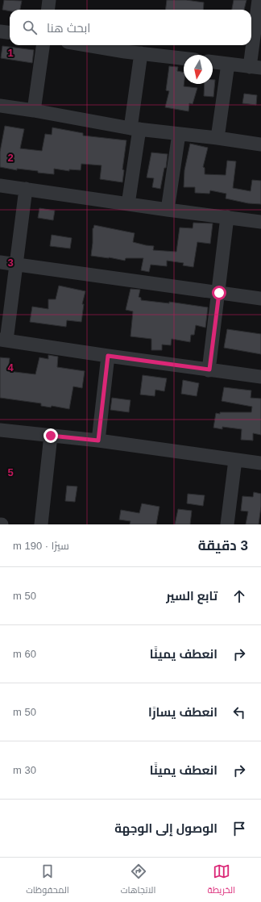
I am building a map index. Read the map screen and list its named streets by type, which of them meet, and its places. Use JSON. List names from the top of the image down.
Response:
{
  "north": "bottom",
  "page": {
    "search": "ابحث هنا",
    "heading": ["3 دقيقة", "سيرًا · 190 m"],
    "list": [
      ["تابع السير", "50 m"],
      ["انعطف يمينًا", "60 m"],
      ["انعطف يسارًا", "50 m"],
      ["انعطف يمينًا", "30 m"],
      "الوصول إلى الوجهة"
    ],
    "nav": ["الخريطة", "الاتجاهات", "المحفوظات"]
  },
  "grid": {
    "rows": [
      "1",
      "2",
      "3",
      "4",
      "5"
    ]
  }
}
